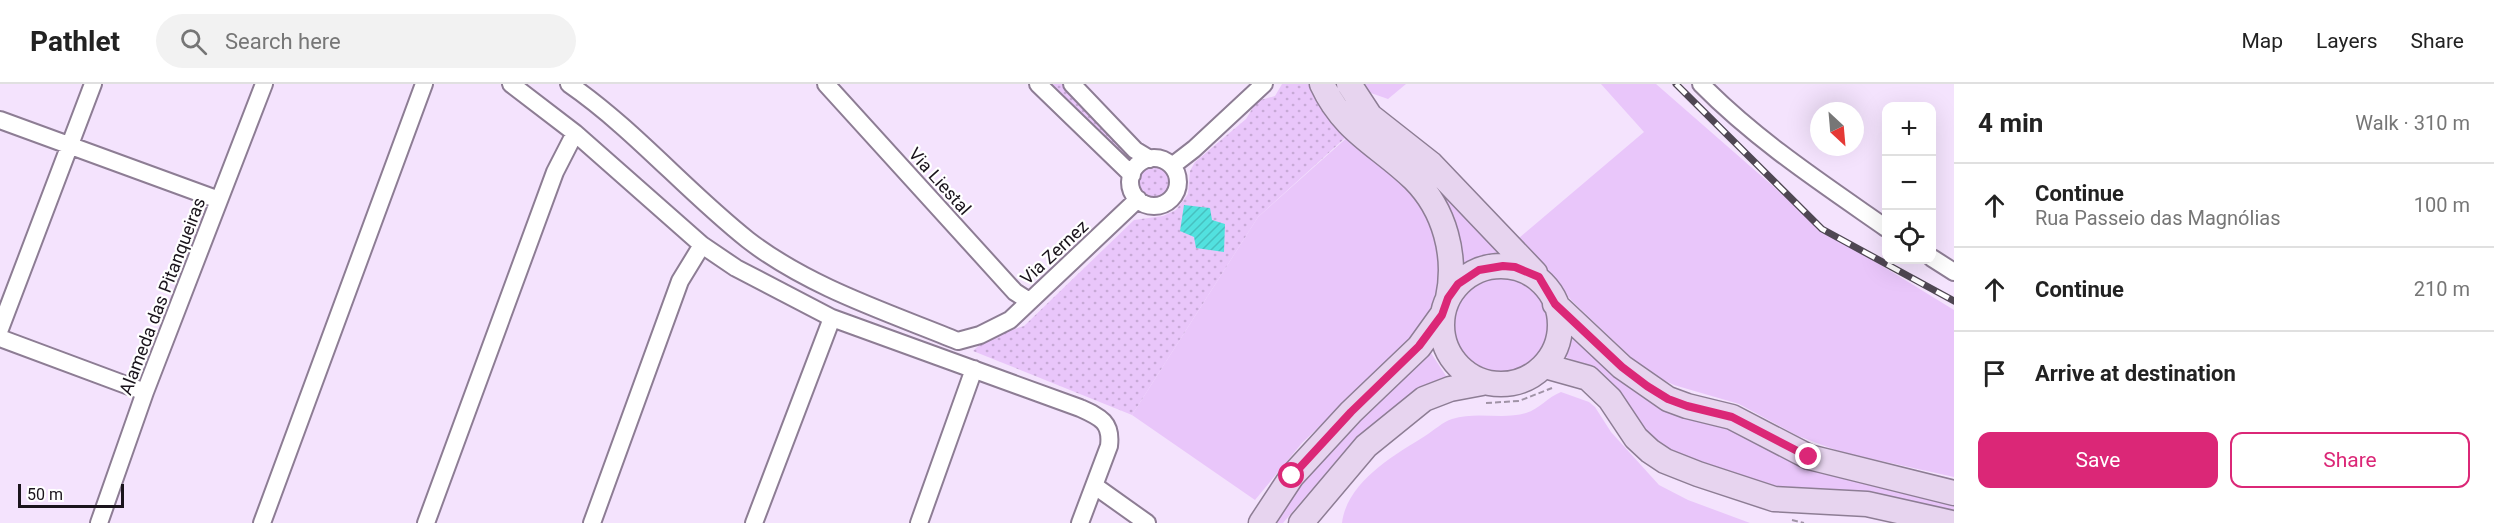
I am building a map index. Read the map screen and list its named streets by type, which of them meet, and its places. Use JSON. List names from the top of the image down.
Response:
{
  "streets": {
    "street": ["Via Liestal", "Via Zernez", "Alameda das Pitanqueiras"]
  },
  "crossings": [
    ["Via Liestal", "Via Zernez"]
  ],
  "scale_bar": "50 m",
  "north": "bottom right",
  "page": {
    "header": "Pathlet",
    "search": "Search here",
    "nav": ["Map", "Layers", "Share"],
    "heading": ["4 min", "Walk · 310 m"],
    "map_buttons": ["+", "−"],
    "list": [
      ["Continue", "Rua Passeio das Magnólias", "100 m"],
      ["Continue", "210 m"],
      "Arrive at destination"
    ],
    "buttons": ["Save", "Share"],
    "scale": "50 m"
  }
}
